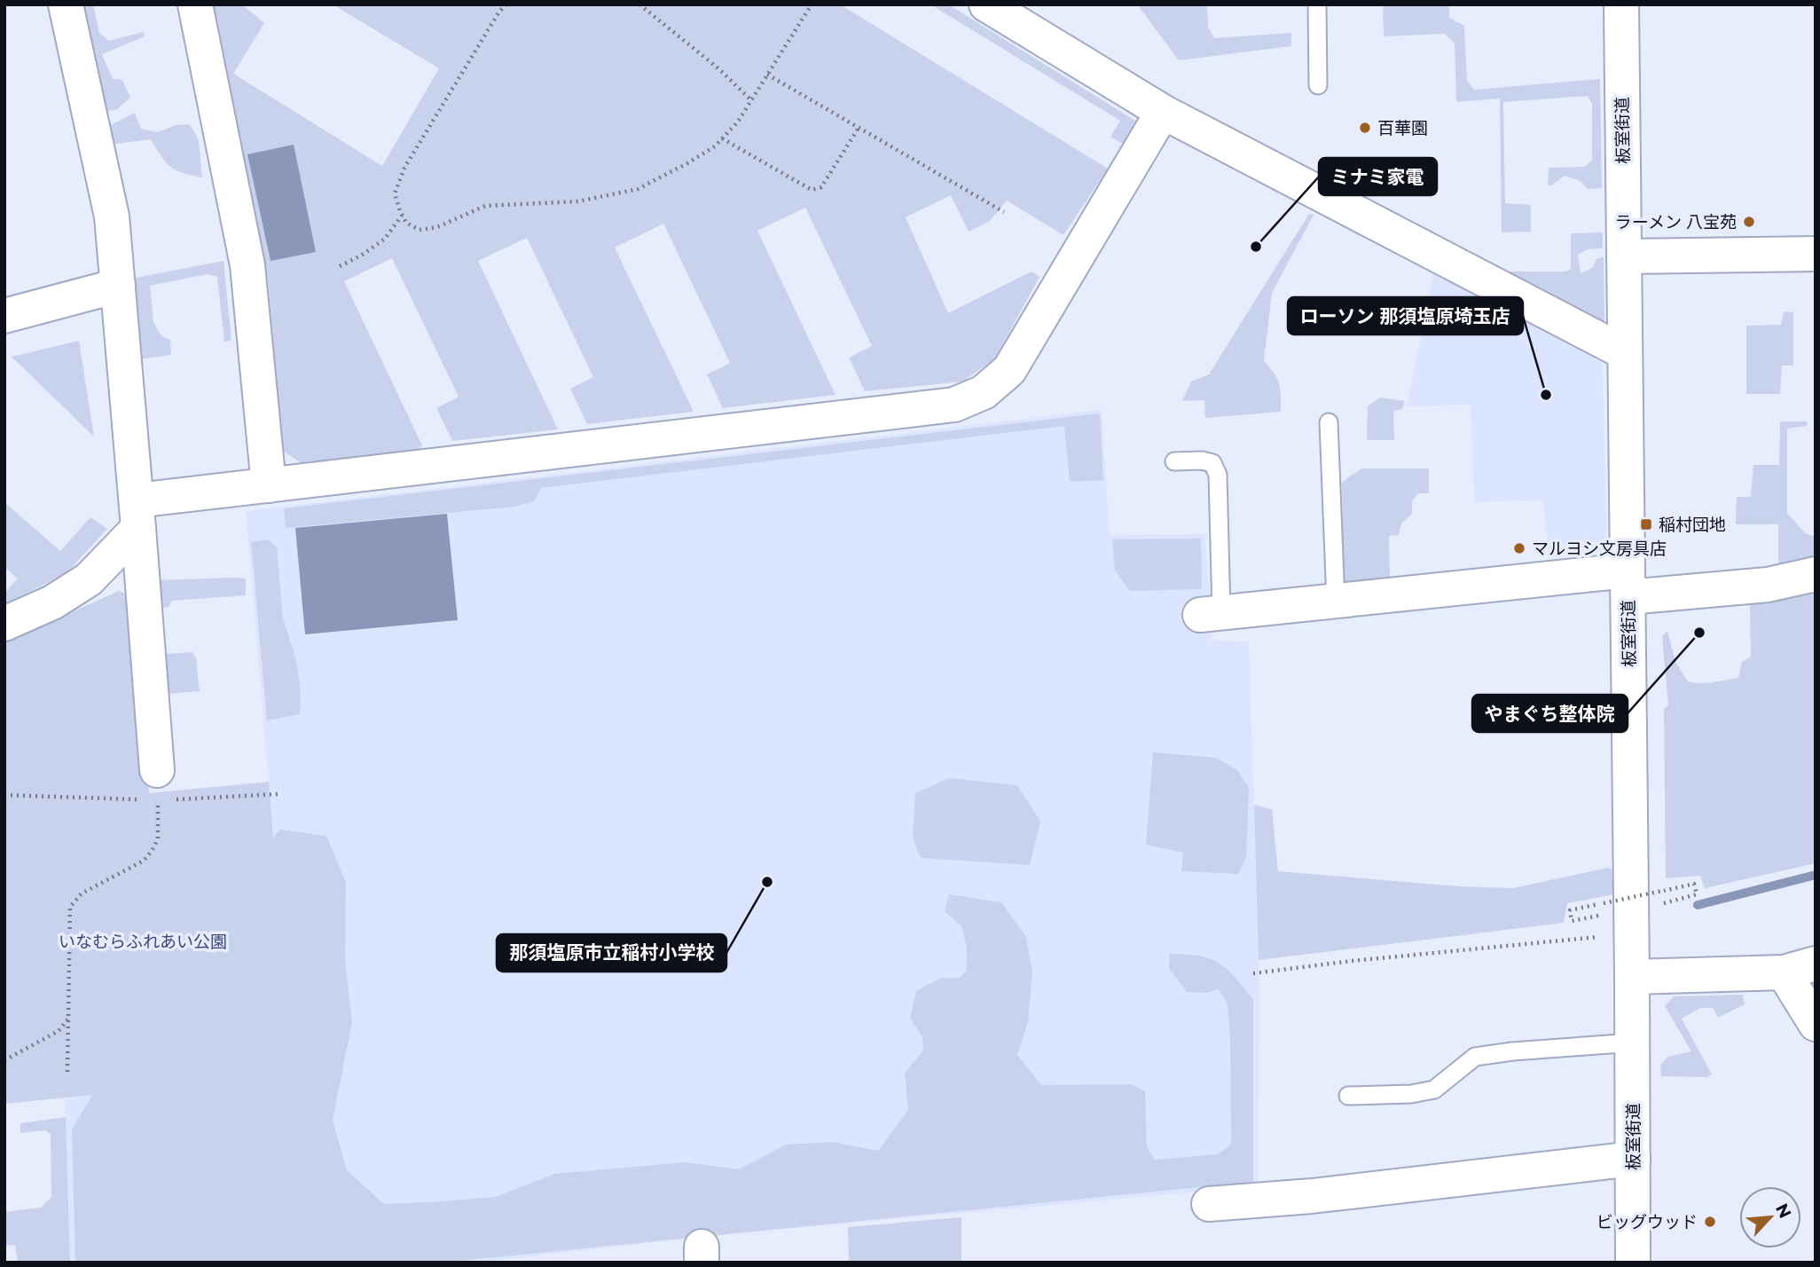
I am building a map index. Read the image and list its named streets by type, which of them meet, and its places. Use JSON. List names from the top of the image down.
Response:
{
  "streets": {
    "street": ["板室街道"]
  },
  "parks": ["いなむらふれあい公園"],
  "places": {
    "other": [
      "百華園",
      "ラーメン 八宝苑",
      "ミナミ家電",
      "ローソン 那須塩原埼玉店",
      "マルヨシ文房具店",
      "やまぐち整体院",
      "那須塩原市立稲村小学校",
      "ビッグウッド"
    ],
    "transit": ["稲村団地"]
  },
  "north": "top right"
}
